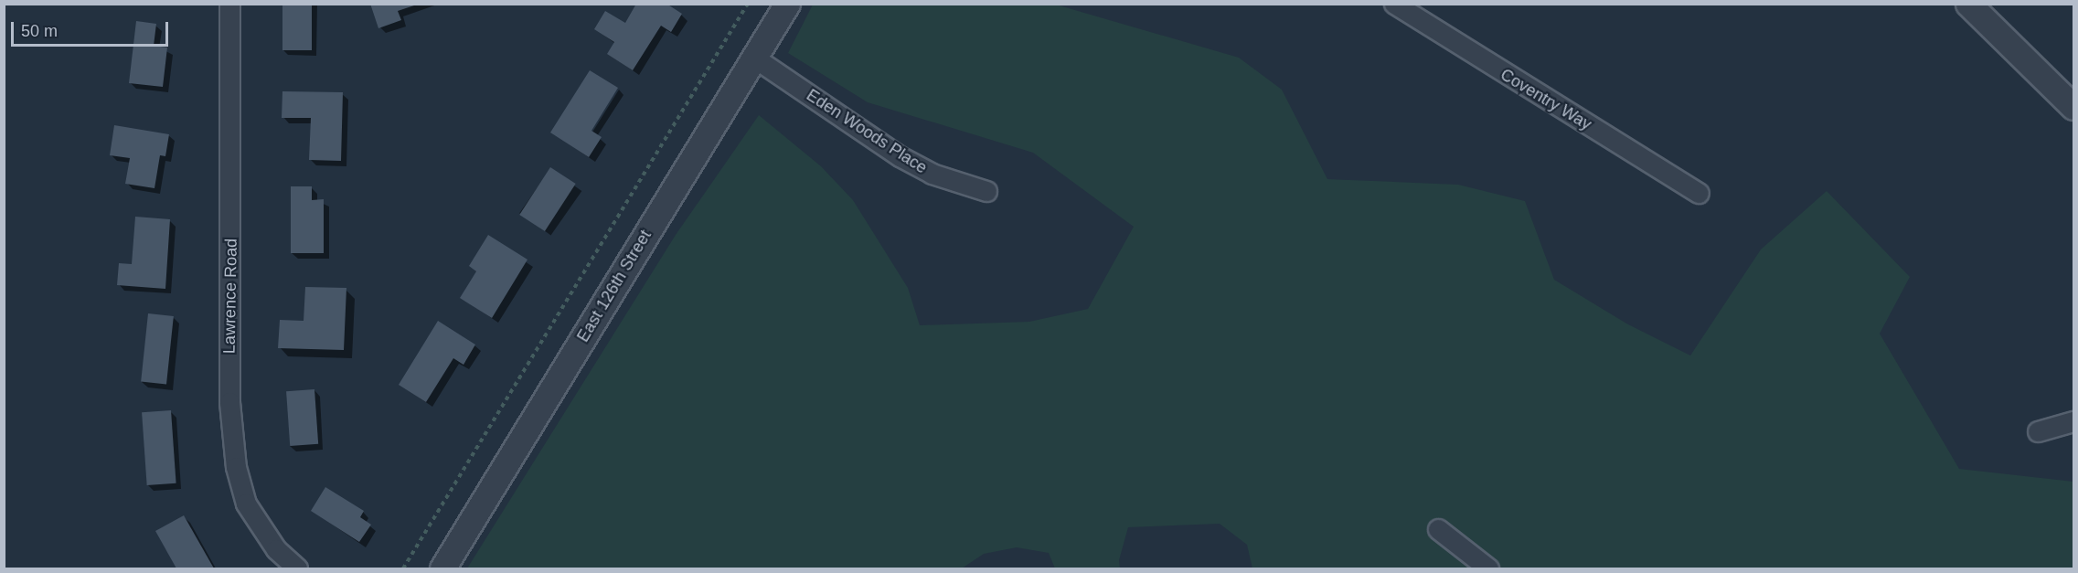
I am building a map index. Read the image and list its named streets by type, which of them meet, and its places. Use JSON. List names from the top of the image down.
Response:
{
  "streets": {
    "street": [
      "Coventry Way",
      "Eden Woods Place",
      "East 126th Street",
      "Lawrence Road"
    ]
  },
  "crossings": [
    ["Eden Woods Place", "East 126th Street"]
  ],
  "scale_bar": "50 m"
}
